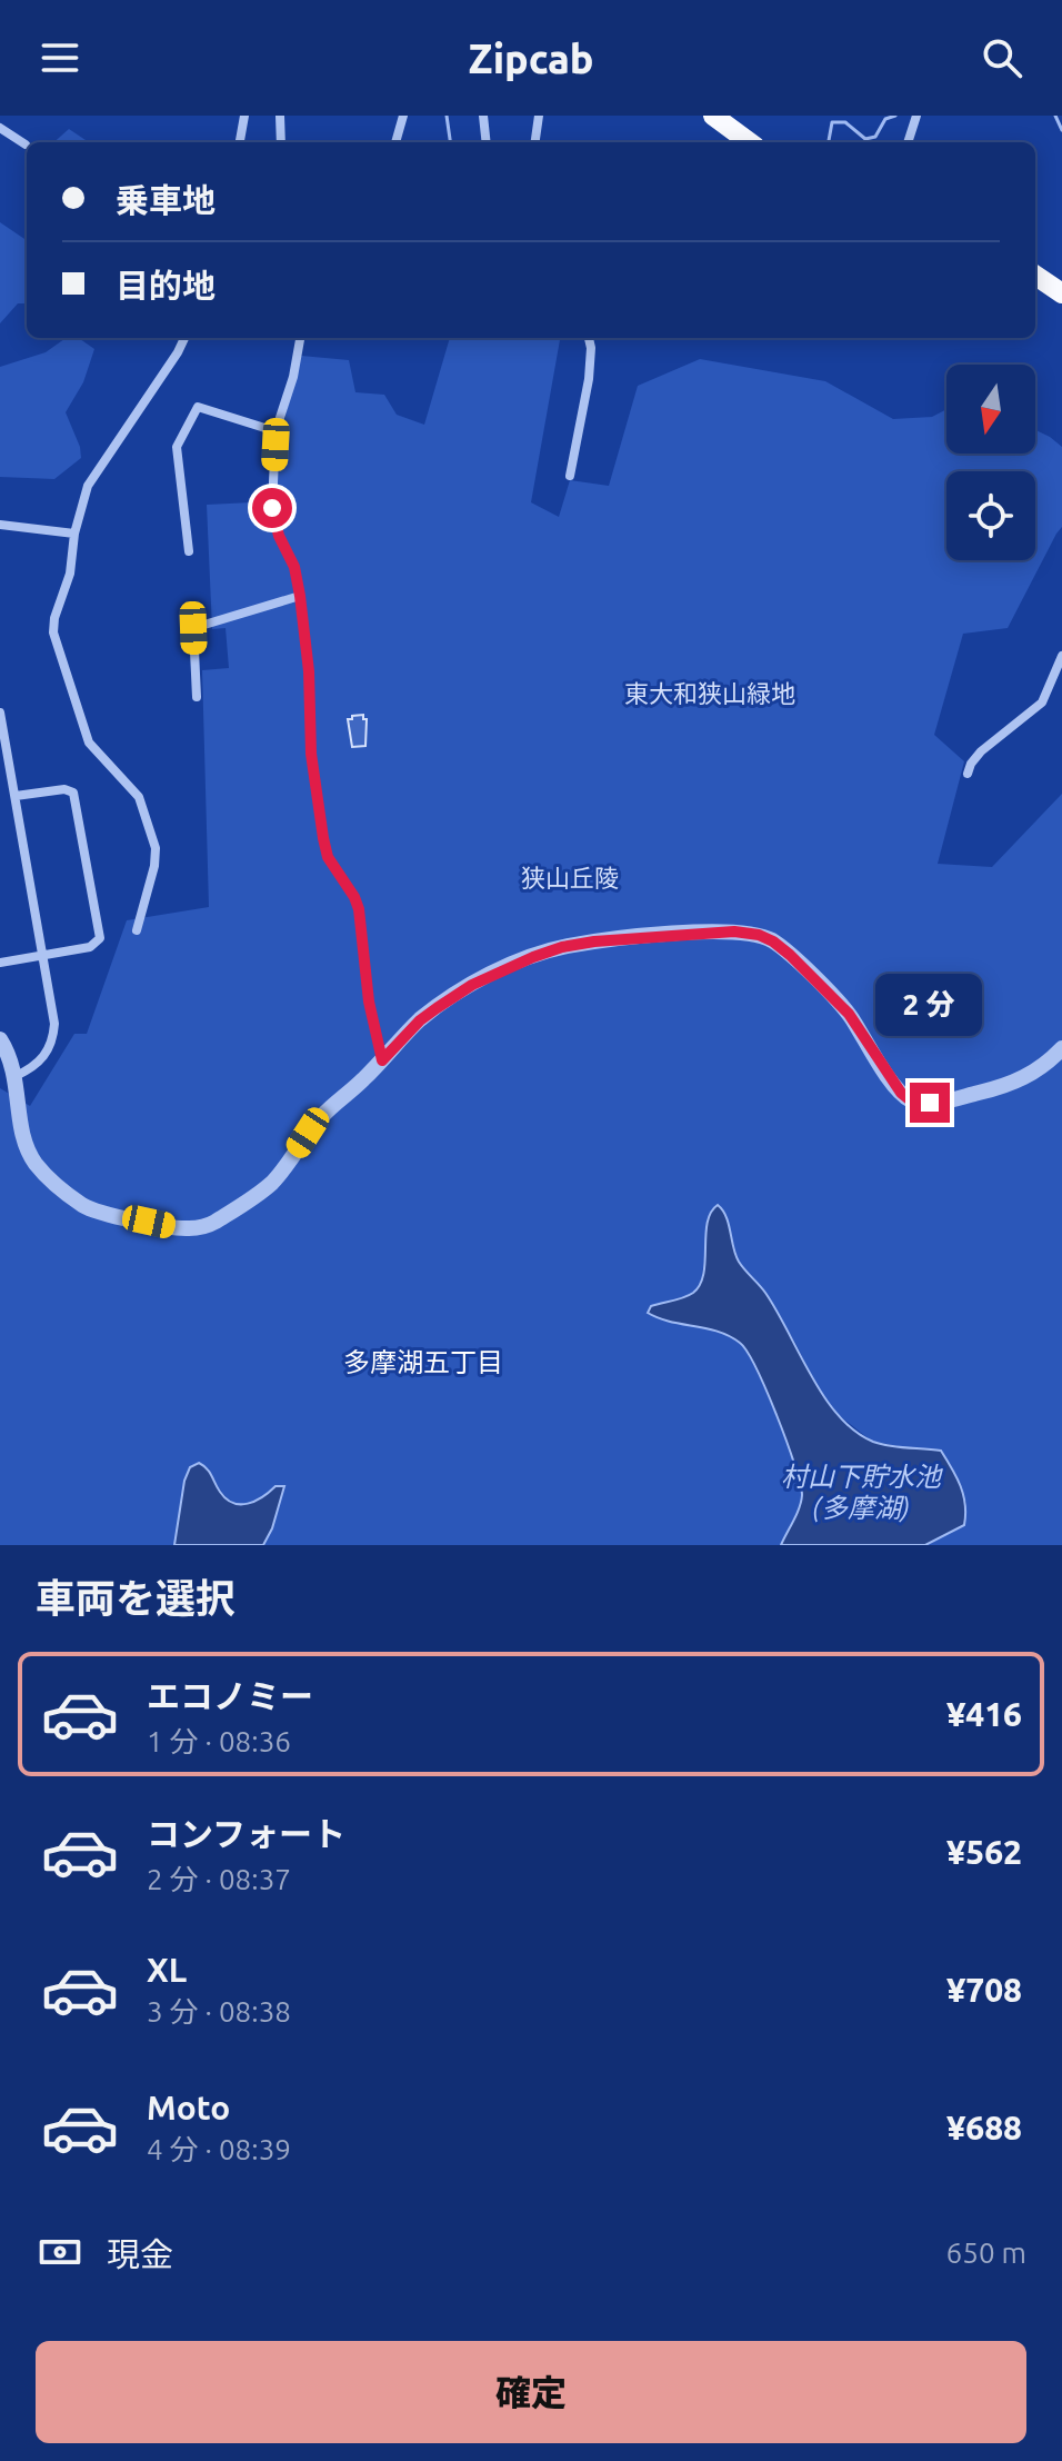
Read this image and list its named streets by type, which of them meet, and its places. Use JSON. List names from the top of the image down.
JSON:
{
  "districts": ["多摩湖五丁目"],
  "water": ["村山下貯水池 (多摩湖)"],
  "parks": ["東大和狭山緑地", "狭山丘陵"],
  "north": "bottom",
  "page": {
    "header": "Zipcab",
    "banner": ["乗車地", "目的地"],
    "bubble": "2 分",
    "heading": "車両を選択",
    "list": [
      {
        "name": "エコノミー",
        "note": "1 分 · 08:36",
        "value": "¥416"
      },
      {
        "name": "コンフォート",
        "note": "2 分 · 08:37",
        "value": "¥562"
      },
      {
        "name": "XL",
        "note": "3 分 · 08:38",
        "value": "¥708"
      },
      {
        "name": "Moto",
        "note": "4 分 · 08:39",
        "value": "¥688"
      }
    ],
    "pay": ["現金", "650 m"],
    "buttons": "確定"
  }
}
